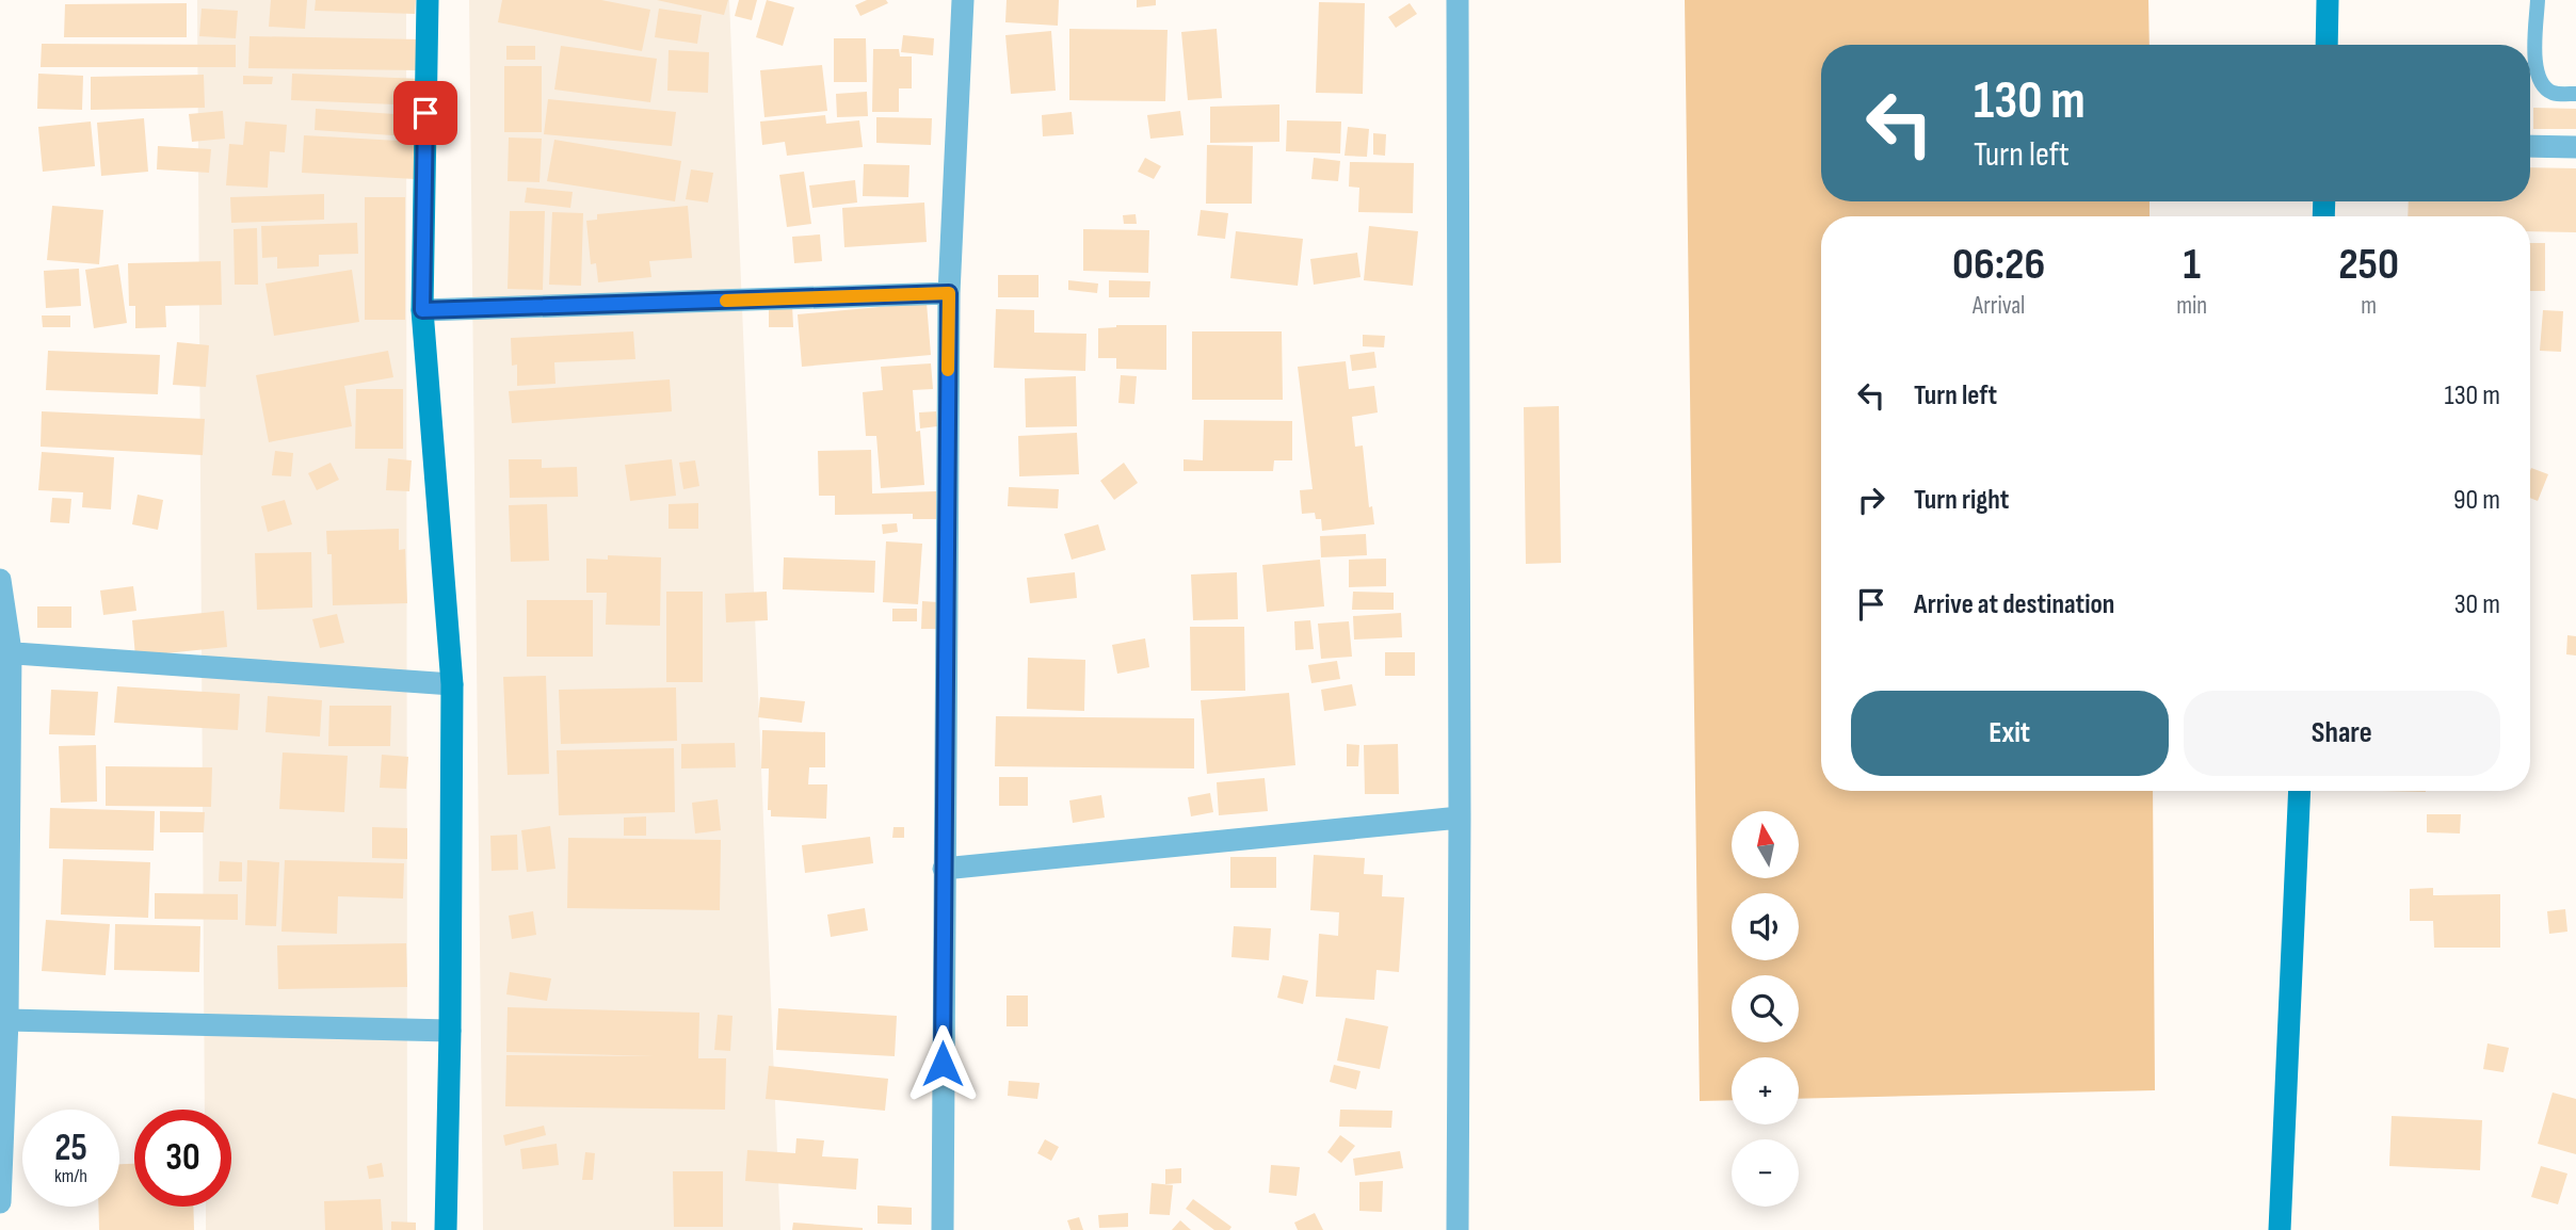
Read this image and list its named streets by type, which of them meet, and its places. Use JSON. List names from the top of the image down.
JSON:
{
  "north": "top",
  "page": {
    "turn": ["130 m", "Turn left"],
    "eta": [
      "06:26",
      "Arrival",
      "1",
      "min",
      "250",
      "m"
    ],
    "list": [
      {
        "name": "Turn left",
        "value": "130 m"
      },
      {
        "name": "Turn right",
        "value": "90 m"
      },
      {
        "name": "Arrive at destination",
        "value": "30 m"
      }
    ],
    "buttons": ["Exit", "Share"],
    "map_buttons": ["+", "−"],
    "speed": "25 km/h",
    "limit": "30"
  }
}
